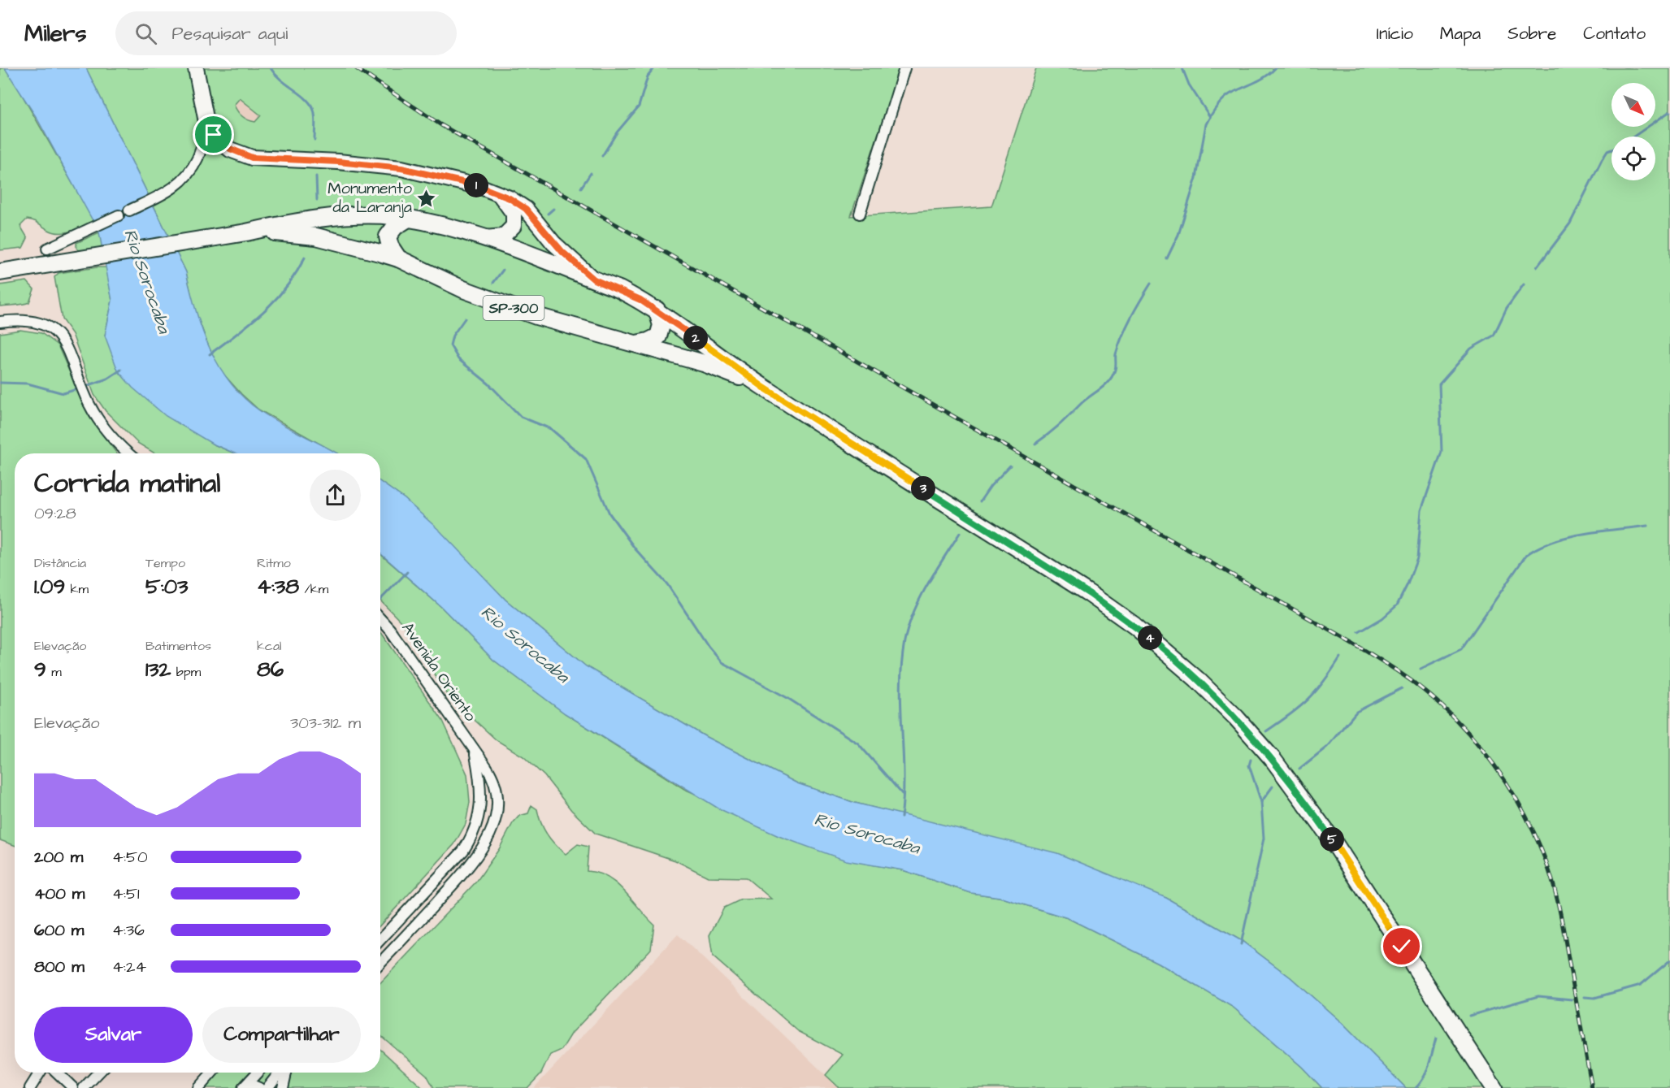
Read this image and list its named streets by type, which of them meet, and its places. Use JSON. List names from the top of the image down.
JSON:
{
  "streets": {
    "main road": ["SP-300"],
    "street": ["Avenida Oriento"]
  },
  "water": ["Rio Sorocaba"],
  "places": {
    "place": ["Monumento da Laranja"]
  },
  "north": "bottom right",
  "page": {
    "header": "Milers",
    "search": "Pesquisar aqui",
    "nav": [
      "Início",
      "Mapa",
      "Sobre",
      "Contato"
    ],
    "pins": [
      "1",
      "2",
      "3",
      "4",
      "5"
    ],
    "heading": ["Corrida matinal", "09:28"],
    "stats": [
      ["Distância", "1.09 km"],
      ["Tempo", "5:03"],
      ["Ritmo", "4:38 /km"],
      ["Elevação", "9 m"],
      ["Batimentos", "132 bpm"],
      ["kcal", "86"]
    ],
    "chart": ["Elevação", "303–312 m"],
    "list": [
      {
        "name": "200 m",
        "note": "4:50"
      },
      {
        "name": "400 m",
        "note": "4:51"
      },
      {
        "name": "600 m",
        "note": "4:36"
      },
      {
        "name": "800 m",
        "note": "4:24"
      }
    ],
    "buttons": ["Salvar", "Compartilhar"]
  }
}
